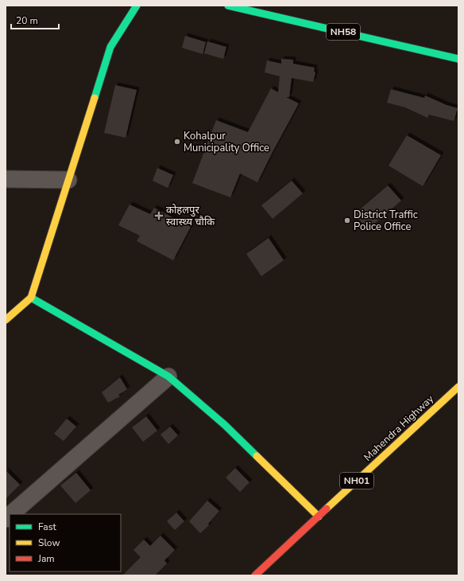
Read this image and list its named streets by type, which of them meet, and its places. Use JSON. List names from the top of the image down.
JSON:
{
  "streets": {
    "main road": ["NH58", "Mahendra Highway", "NH01"]
  },
  "places": {
    "other": ["Kohalpur Municipality Office", "District Traffic Police Office"],
    "health": ["कोहलपुर स्वास्थ्य चौकि"]
  },
  "legend": ["Fast", "Slow", "Jam"],
  "scale_bar": "20 m"
}
